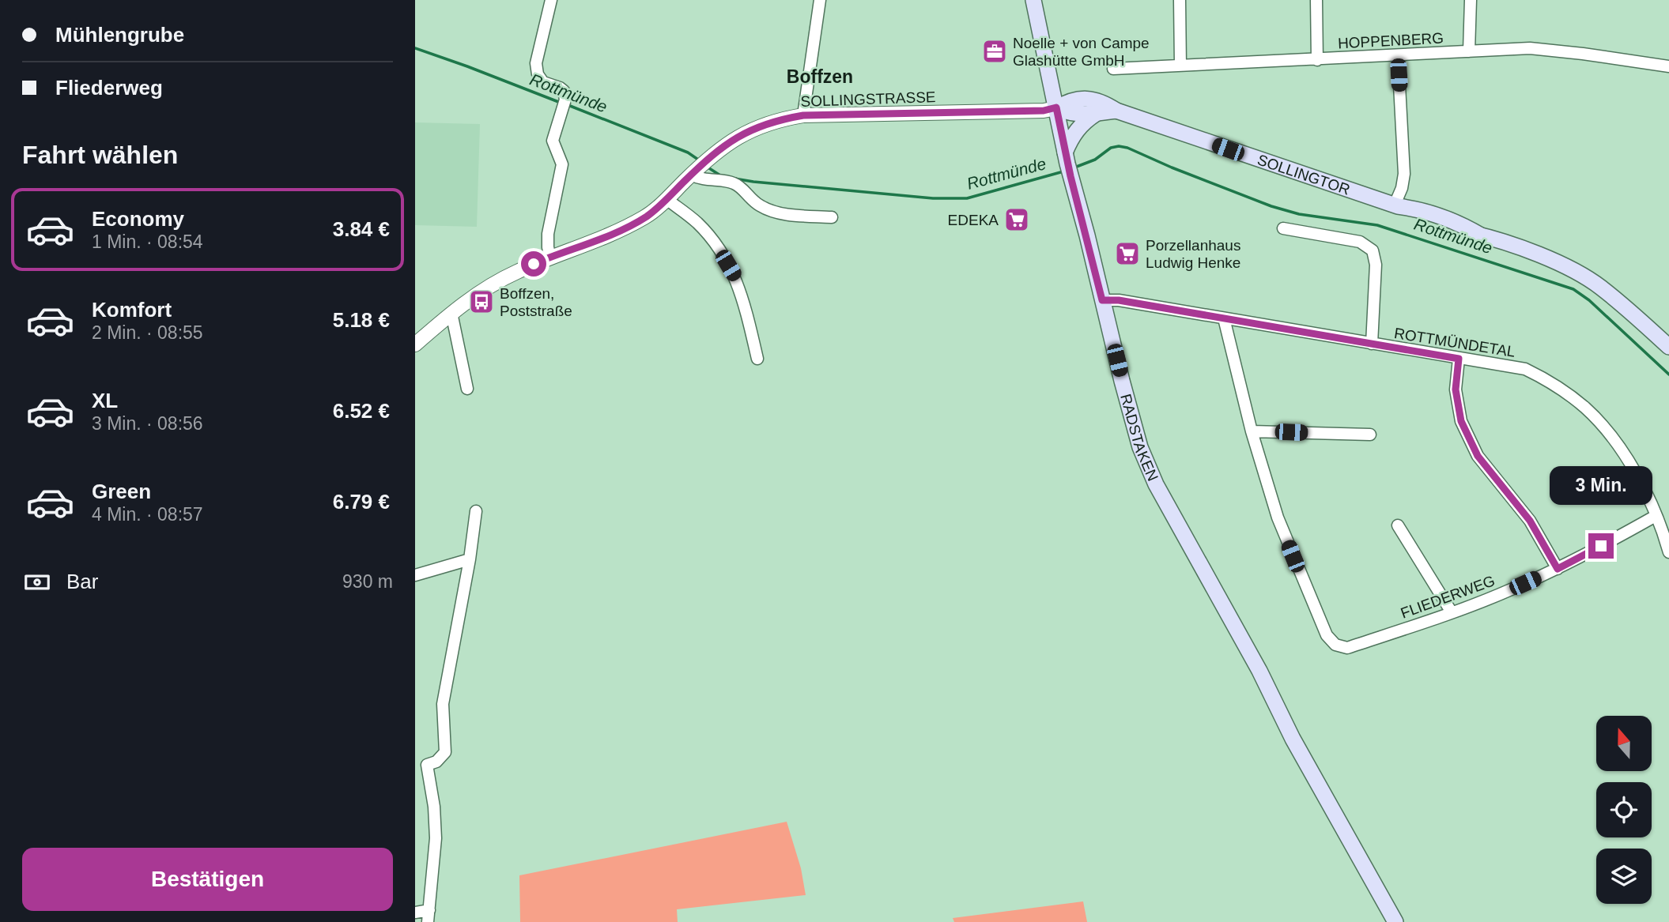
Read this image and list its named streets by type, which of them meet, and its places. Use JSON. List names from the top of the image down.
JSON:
{
  "streets": {
    "main road": ["SOLLINGTOR", "RADSTAKEN"],
    "street": [
      "HOPPENBERG",
      "SOLLINGSTRASSE",
      "ROTTMÜNDETAL",
      "FLIEDERWEG"
    ]
  },
  "crossings": [
    ["SOLLINGSTRASSE", "SOLLINGTOR"],
    ["SOLLINGSTRASSE", "RADSTAKEN"],
    ["SOLLINGTOR", "RADSTAKEN"],
    ["ROTTMÜNDETAL", "RADSTAKEN"],
    ["ROTTMÜNDETAL", "FLIEDERWEG"]
  ],
  "districts": ["Boffzen"],
  "water": ["Rottmünde"],
  "places": {
    "office": ["Noelle + von Campe Glashütte GmbH"],
    "supermarket": ["EDEKA", "Porzellanhaus Ludwig Henke"],
    "bus stop": ["Boffzen, Poststraße"]
  },
  "north": "top",
  "page": {
    "banner": ["Mühlengrube", "Fliederweg"],
    "heading": "Fahrt wählen",
    "list": [
      {
        "name": "Economy",
        "note": "1 Min. · 08:54",
        "value": "3.84 €"
      },
      {
        "name": "Komfort",
        "note": "2 Min. · 08:55",
        "value": "5.18 €"
      },
      {
        "name": "XL",
        "note": "3 Min. · 08:56",
        "value": "6.52 €"
      },
      {
        "name": "Green",
        "note": "4 Min. · 08:57",
        "value": "6.79 €"
      }
    ],
    "bubble": "3 Min.",
    "pay": ["Bar", "930 m"],
    "buttons": "Bestätigen"
  }
}
